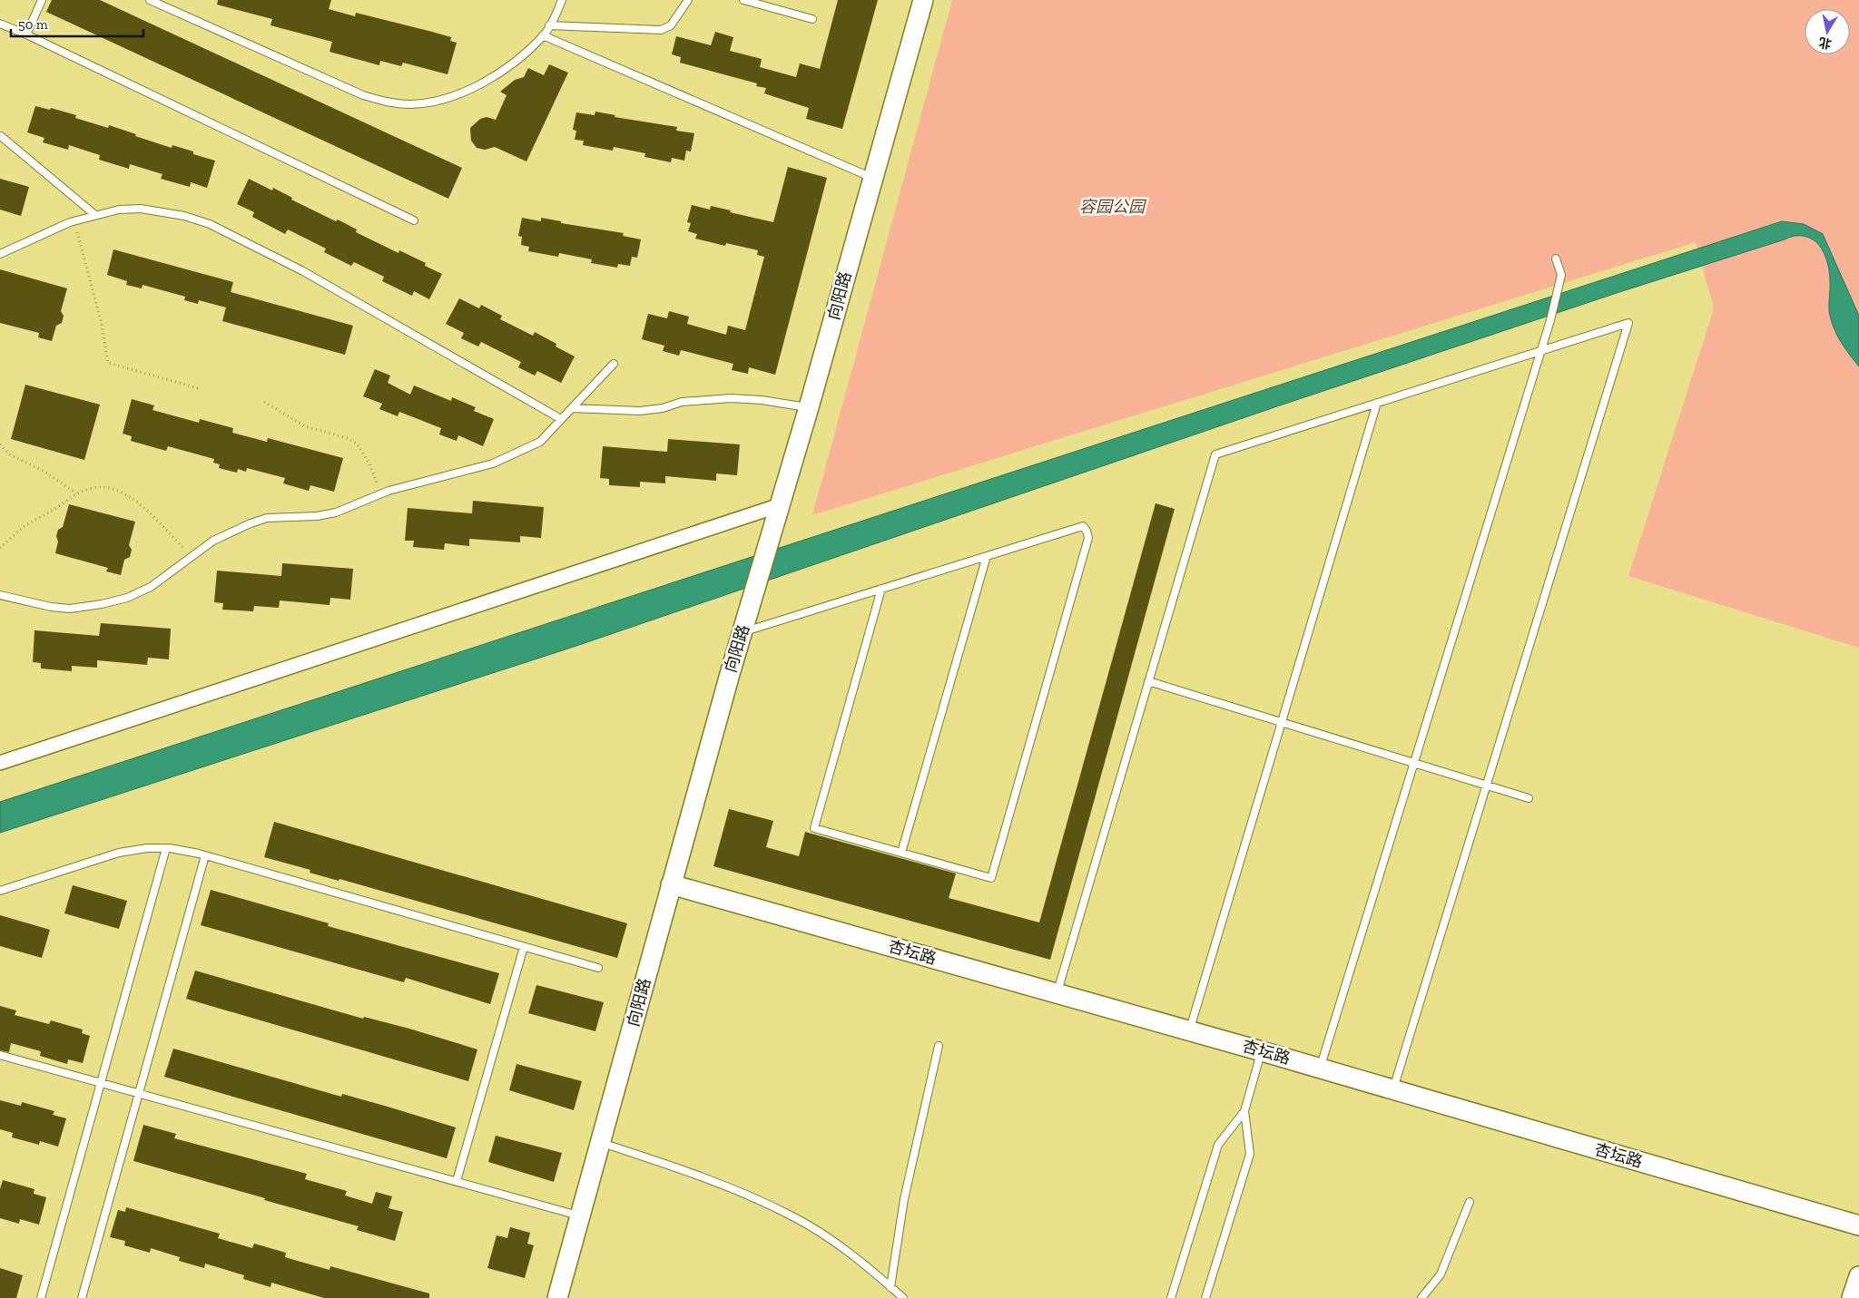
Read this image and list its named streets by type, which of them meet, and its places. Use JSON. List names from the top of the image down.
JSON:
{
  "streets": {
    "street": ["向阳路", "杏坛路"]
  },
  "crossings": [
    ["向阳路", "杏坛路"]
  ],
  "parks": ["容园公园"],
  "scale_bar": "50 m",
  "north": "bottom"
}
